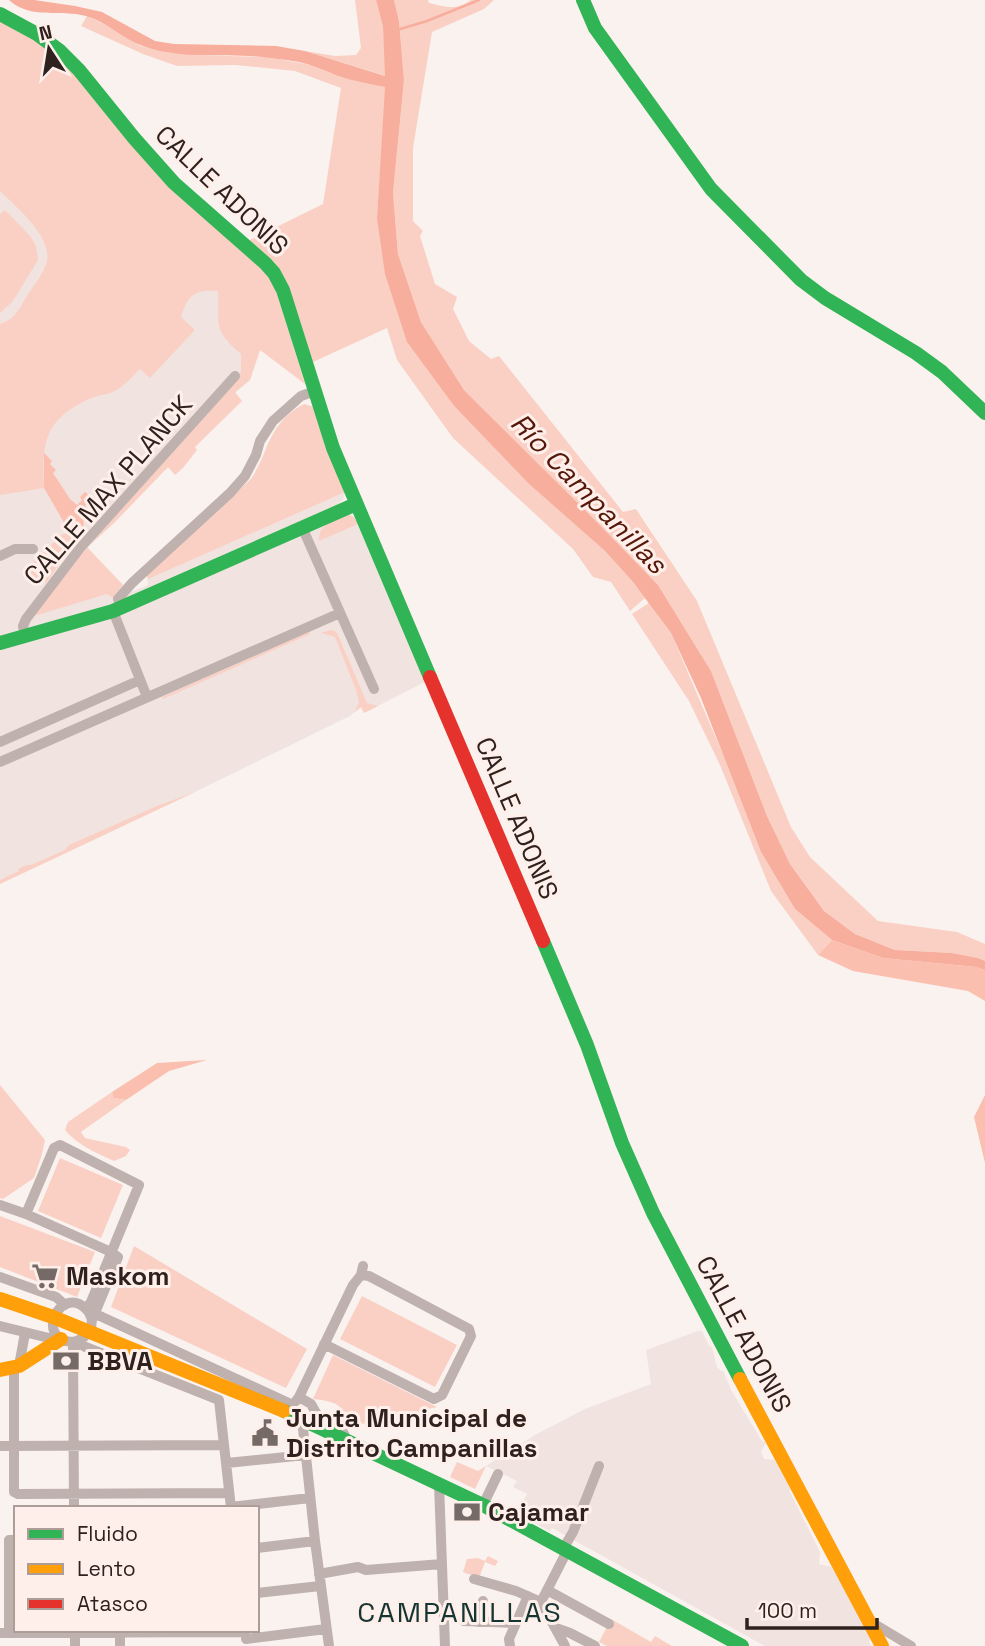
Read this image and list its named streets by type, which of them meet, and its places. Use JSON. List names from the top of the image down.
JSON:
{
  "streets": {
    "main road": ["CALLE ADONIS"],
    "street": ["CALLE MAX PLANCK"]
  },
  "districts": ["CAMPANILLAS"],
  "water": ["Río Campanillas"],
  "places": {
    "supermarket": ["Maskom"],
    "bank": ["BBVA", "Cajamar"],
    "public building": ["Junta Municipal de Distrito Campanillas"]
  },
  "legend": ["Fluido", "Lento", "Atasco"],
  "scale_bar": "100 m",
  "north": "top"
}
